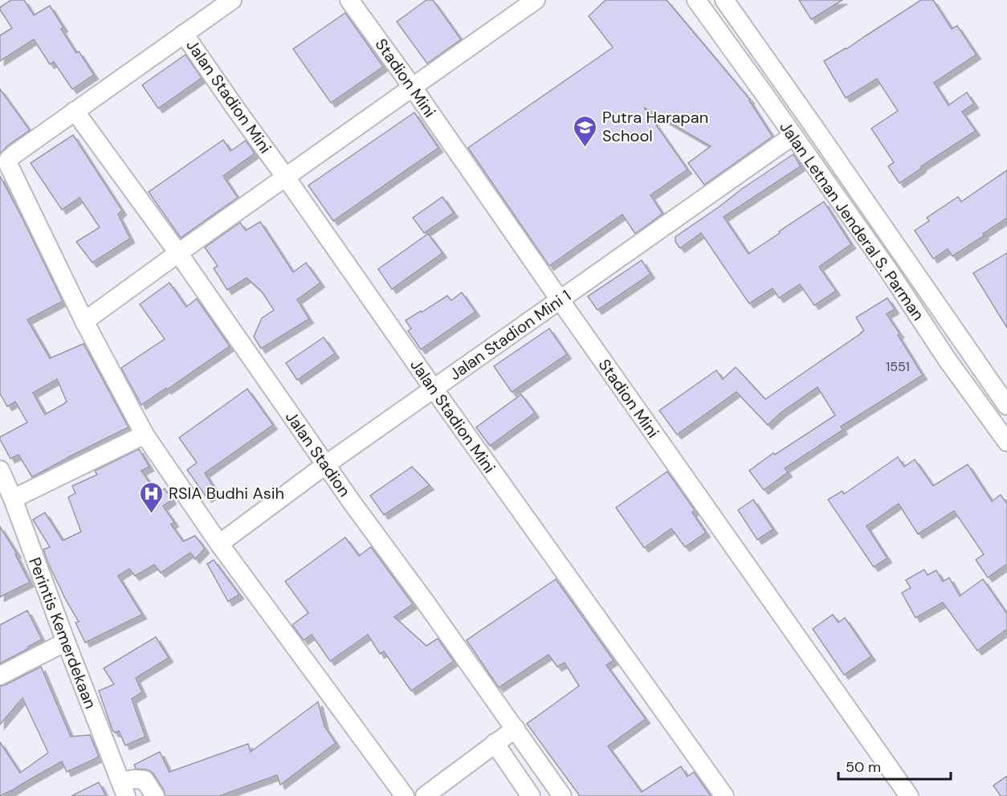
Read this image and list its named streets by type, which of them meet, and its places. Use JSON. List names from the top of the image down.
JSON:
{
  "streets": {
    "street": [
      "Stadion Mini",
      "Jalan Stadion Mini",
      "Jalan Letnan Jenderal S. Parman",
      "Jalan Stadion Mini 1",
      "Jalan Stadion",
      "Perintis Kemerdekaan"
    ]
  },
  "crossings": [
    ["Stadion Mini", "Jalan Stadion Mini 1"],
    ["Jalan Stadion Mini", "Jalan Stadion Mini 1"],
    ["Jalan Letnan Jenderal S. Parman", "Jalan Stadion Mini 1"],
    ["Jalan Stadion Mini 1", "Jalan Stadion"]
  ],
  "places": {
    "school or university": ["Putra Harapan School"],
    "hospital": ["RSIA Budhi Asih"]
  },
  "house_numbers": ["1551"],
  "scale_bar": "50 m"
}
